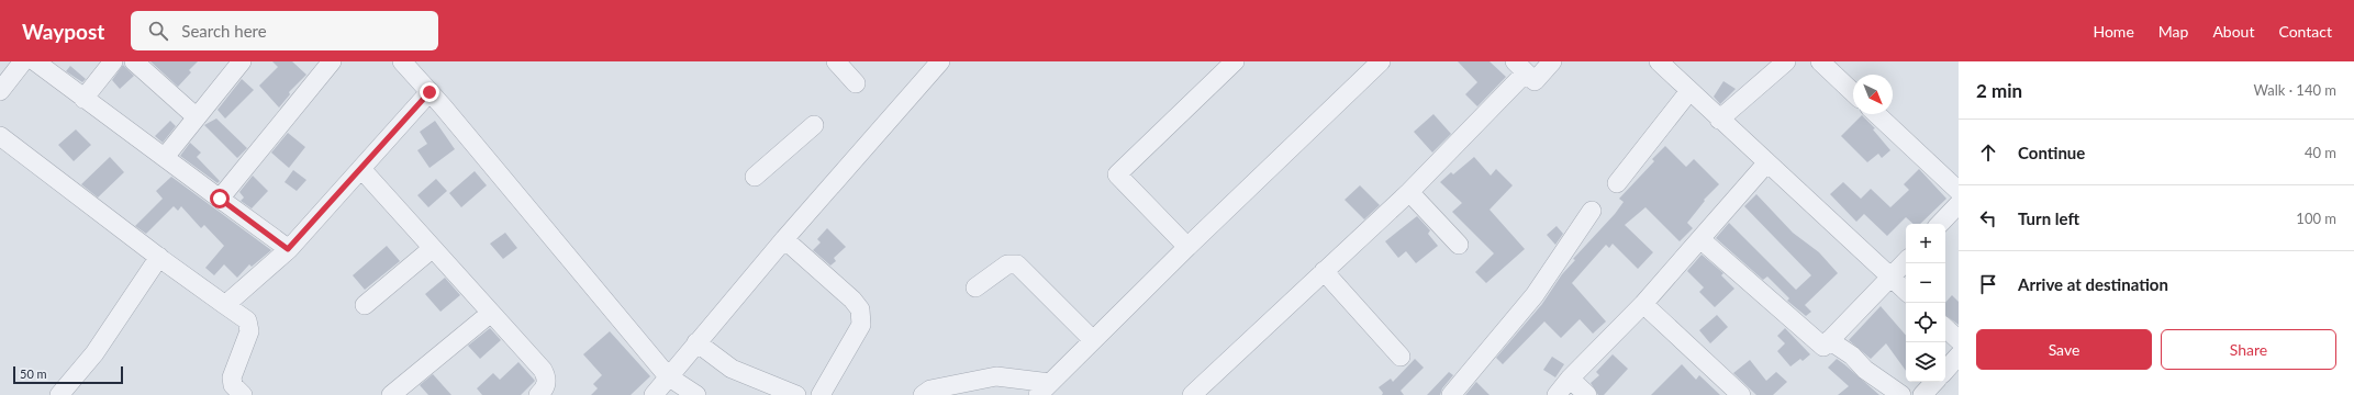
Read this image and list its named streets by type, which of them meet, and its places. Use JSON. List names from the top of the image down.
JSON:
{
  "scale_bar": "50 m",
  "north": "bottom right",
  "page": {
    "header": "Waypost",
    "search": "Search here",
    "nav": [
      "Home",
      "Map",
      "About",
      "Contact"
    ],
    "heading": ["2 min", "Walk · 140 m"],
    "list": [
      ["Continue", "40 m"],
      ["Turn left", "100 m"],
      "Arrive at destination"
    ],
    "map_buttons": ["+", "−"],
    "buttons": ["Save", "Share"],
    "scale": "50 m"
  }
}
